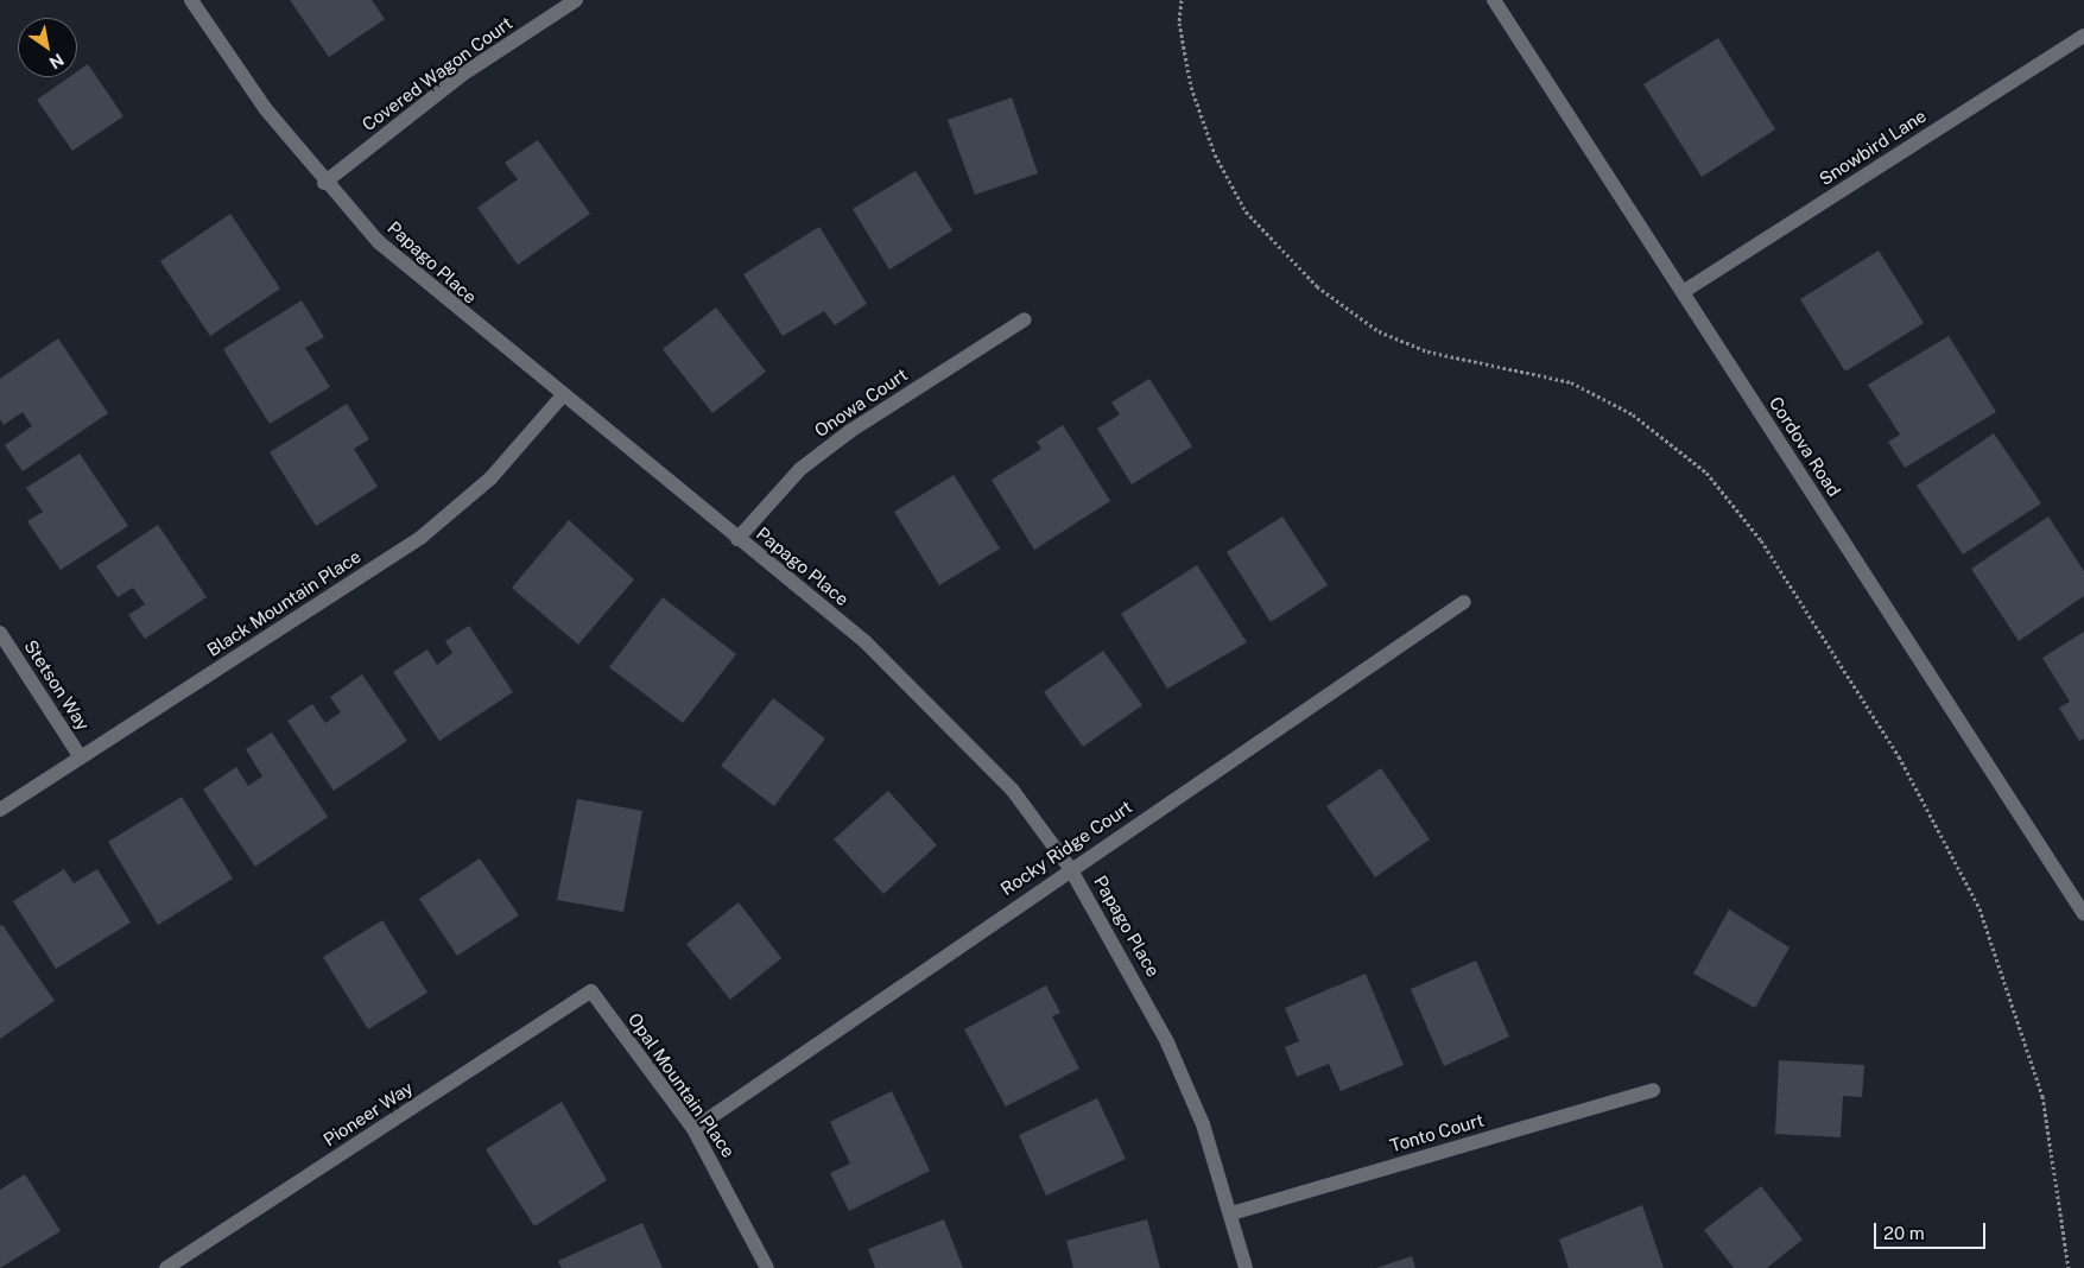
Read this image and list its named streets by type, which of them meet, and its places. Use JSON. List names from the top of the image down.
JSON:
{
  "streets": {
    "street": [
      "Covered Wagon Court",
      "Snowbird Lane",
      "Papago Place",
      "Onowa Court",
      "Cordova Road",
      "Black Mountain Place",
      "Stetson Way",
      "Rocky Ridge Court",
      "Opal Mountain Place",
      "Pioneer Way",
      "Tonto Court"
    ]
  },
  "crossings": [
    ["Covered Wagon Court", "Papago Place"],
    ["Snowbird Lane", "Cordova Road"],
    ["Papago Place", "Onowa Court"],
    ["Papago Place", "Black Mountain Place"],
    ["Papago Place", "Rocky Ridge Court"],
    ["Papago Place", "Tonto Court"],
    ["Black Mountain Place", "Stetson Way"],
    ["Rocky Ridge Court", "Opal Mountain Place"],
    ["Opal Mountain Place", "Pioneer Way"]
  ],
  "scale_bar": "20 m",
  "north": "bottom right"
}
